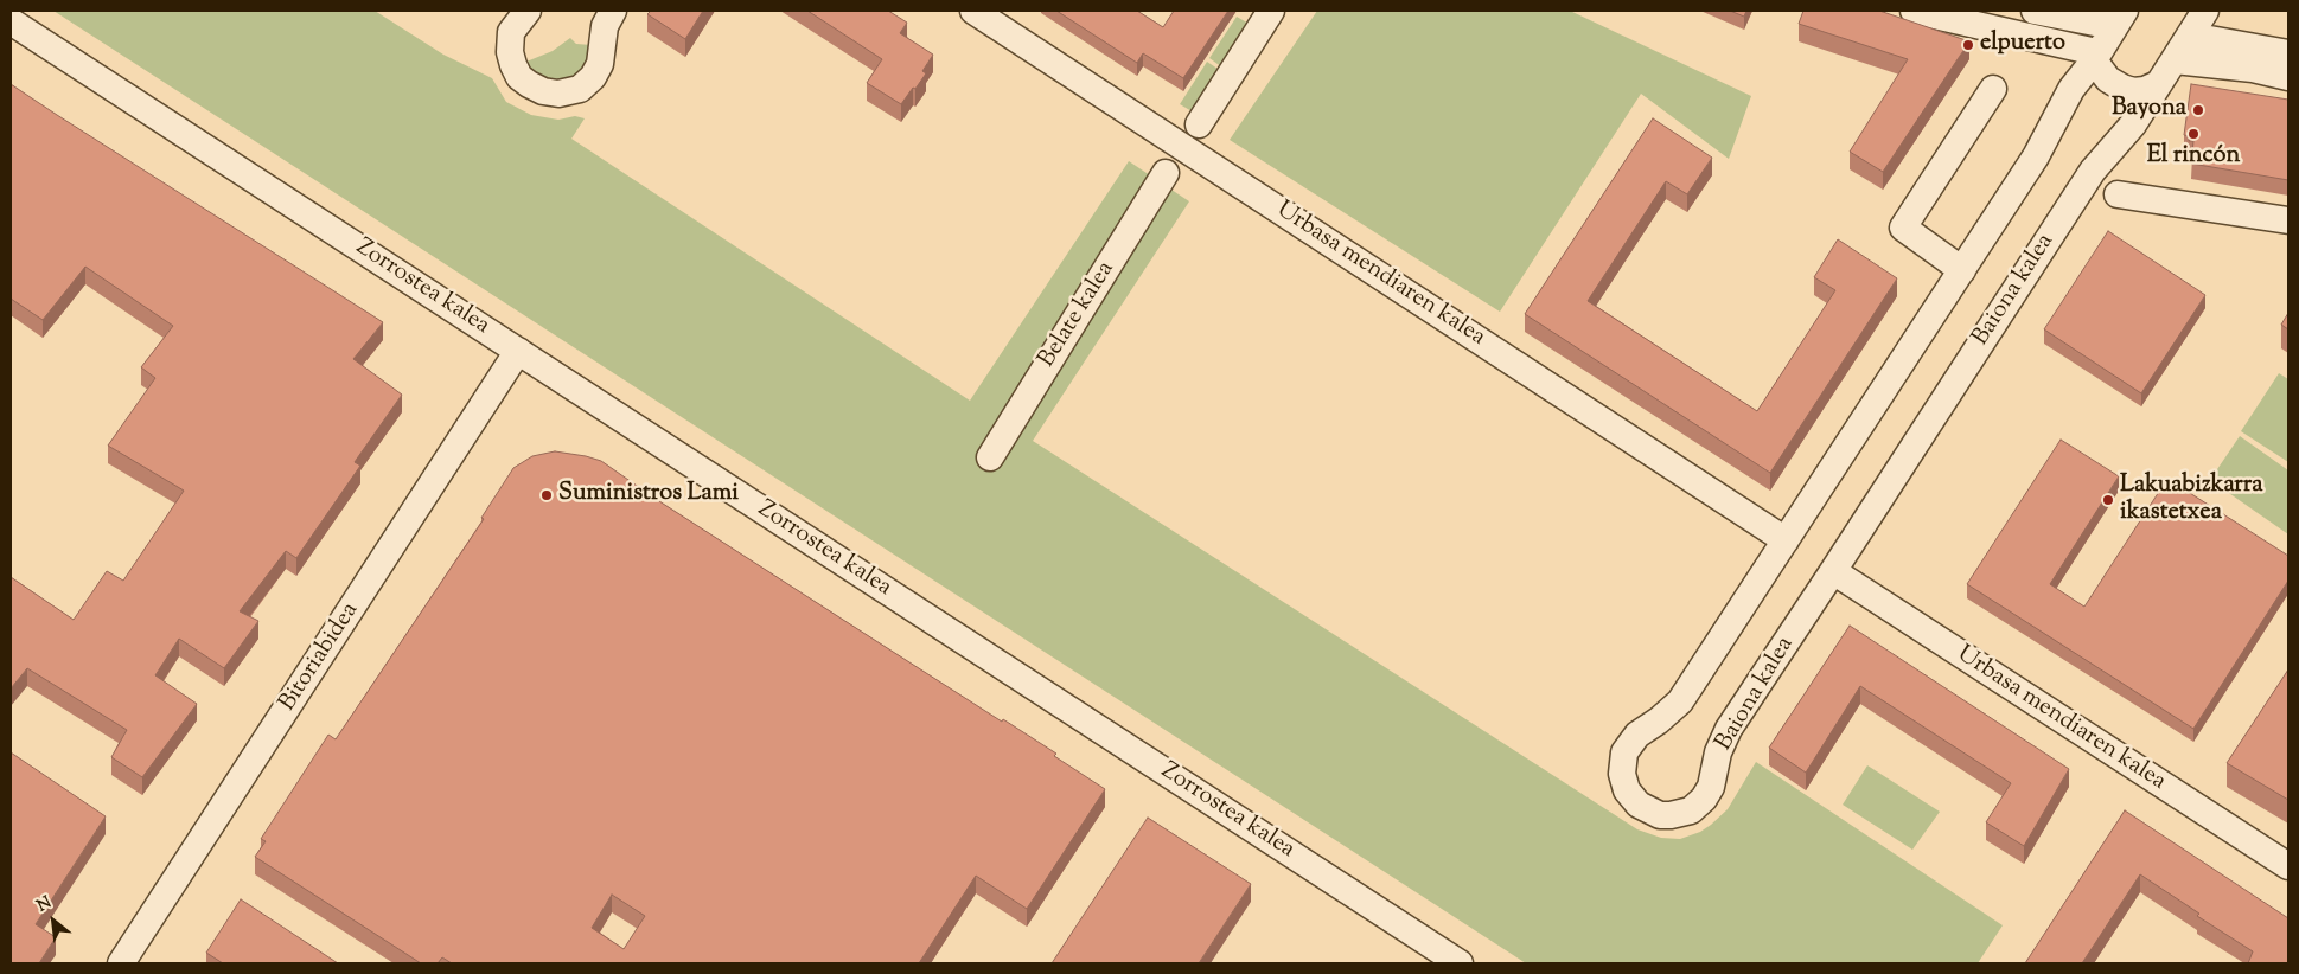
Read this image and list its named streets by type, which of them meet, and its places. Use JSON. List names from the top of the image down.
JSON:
{
  "streets": {
    "street": [
      "Urbasa mendiaren kalea",
      "Zorrostea kalea",
      "Baiona kalea",
      "Belate kalea",
      "Bitoriabidea"
    ]
  },
  "crossings": [
    ["Urbasa mendiaren kalea", "Baiona kalea"],
    ["Zorrostea kalea", "Bitoriabidea"]
  ],
  "places": [
    "elpuerto",
    "Bayona",
    "El rincón",
    "Suministros Lami",
    "Lakuabizkarra ikastetxea"
  ],
  "north": "top left"
}
